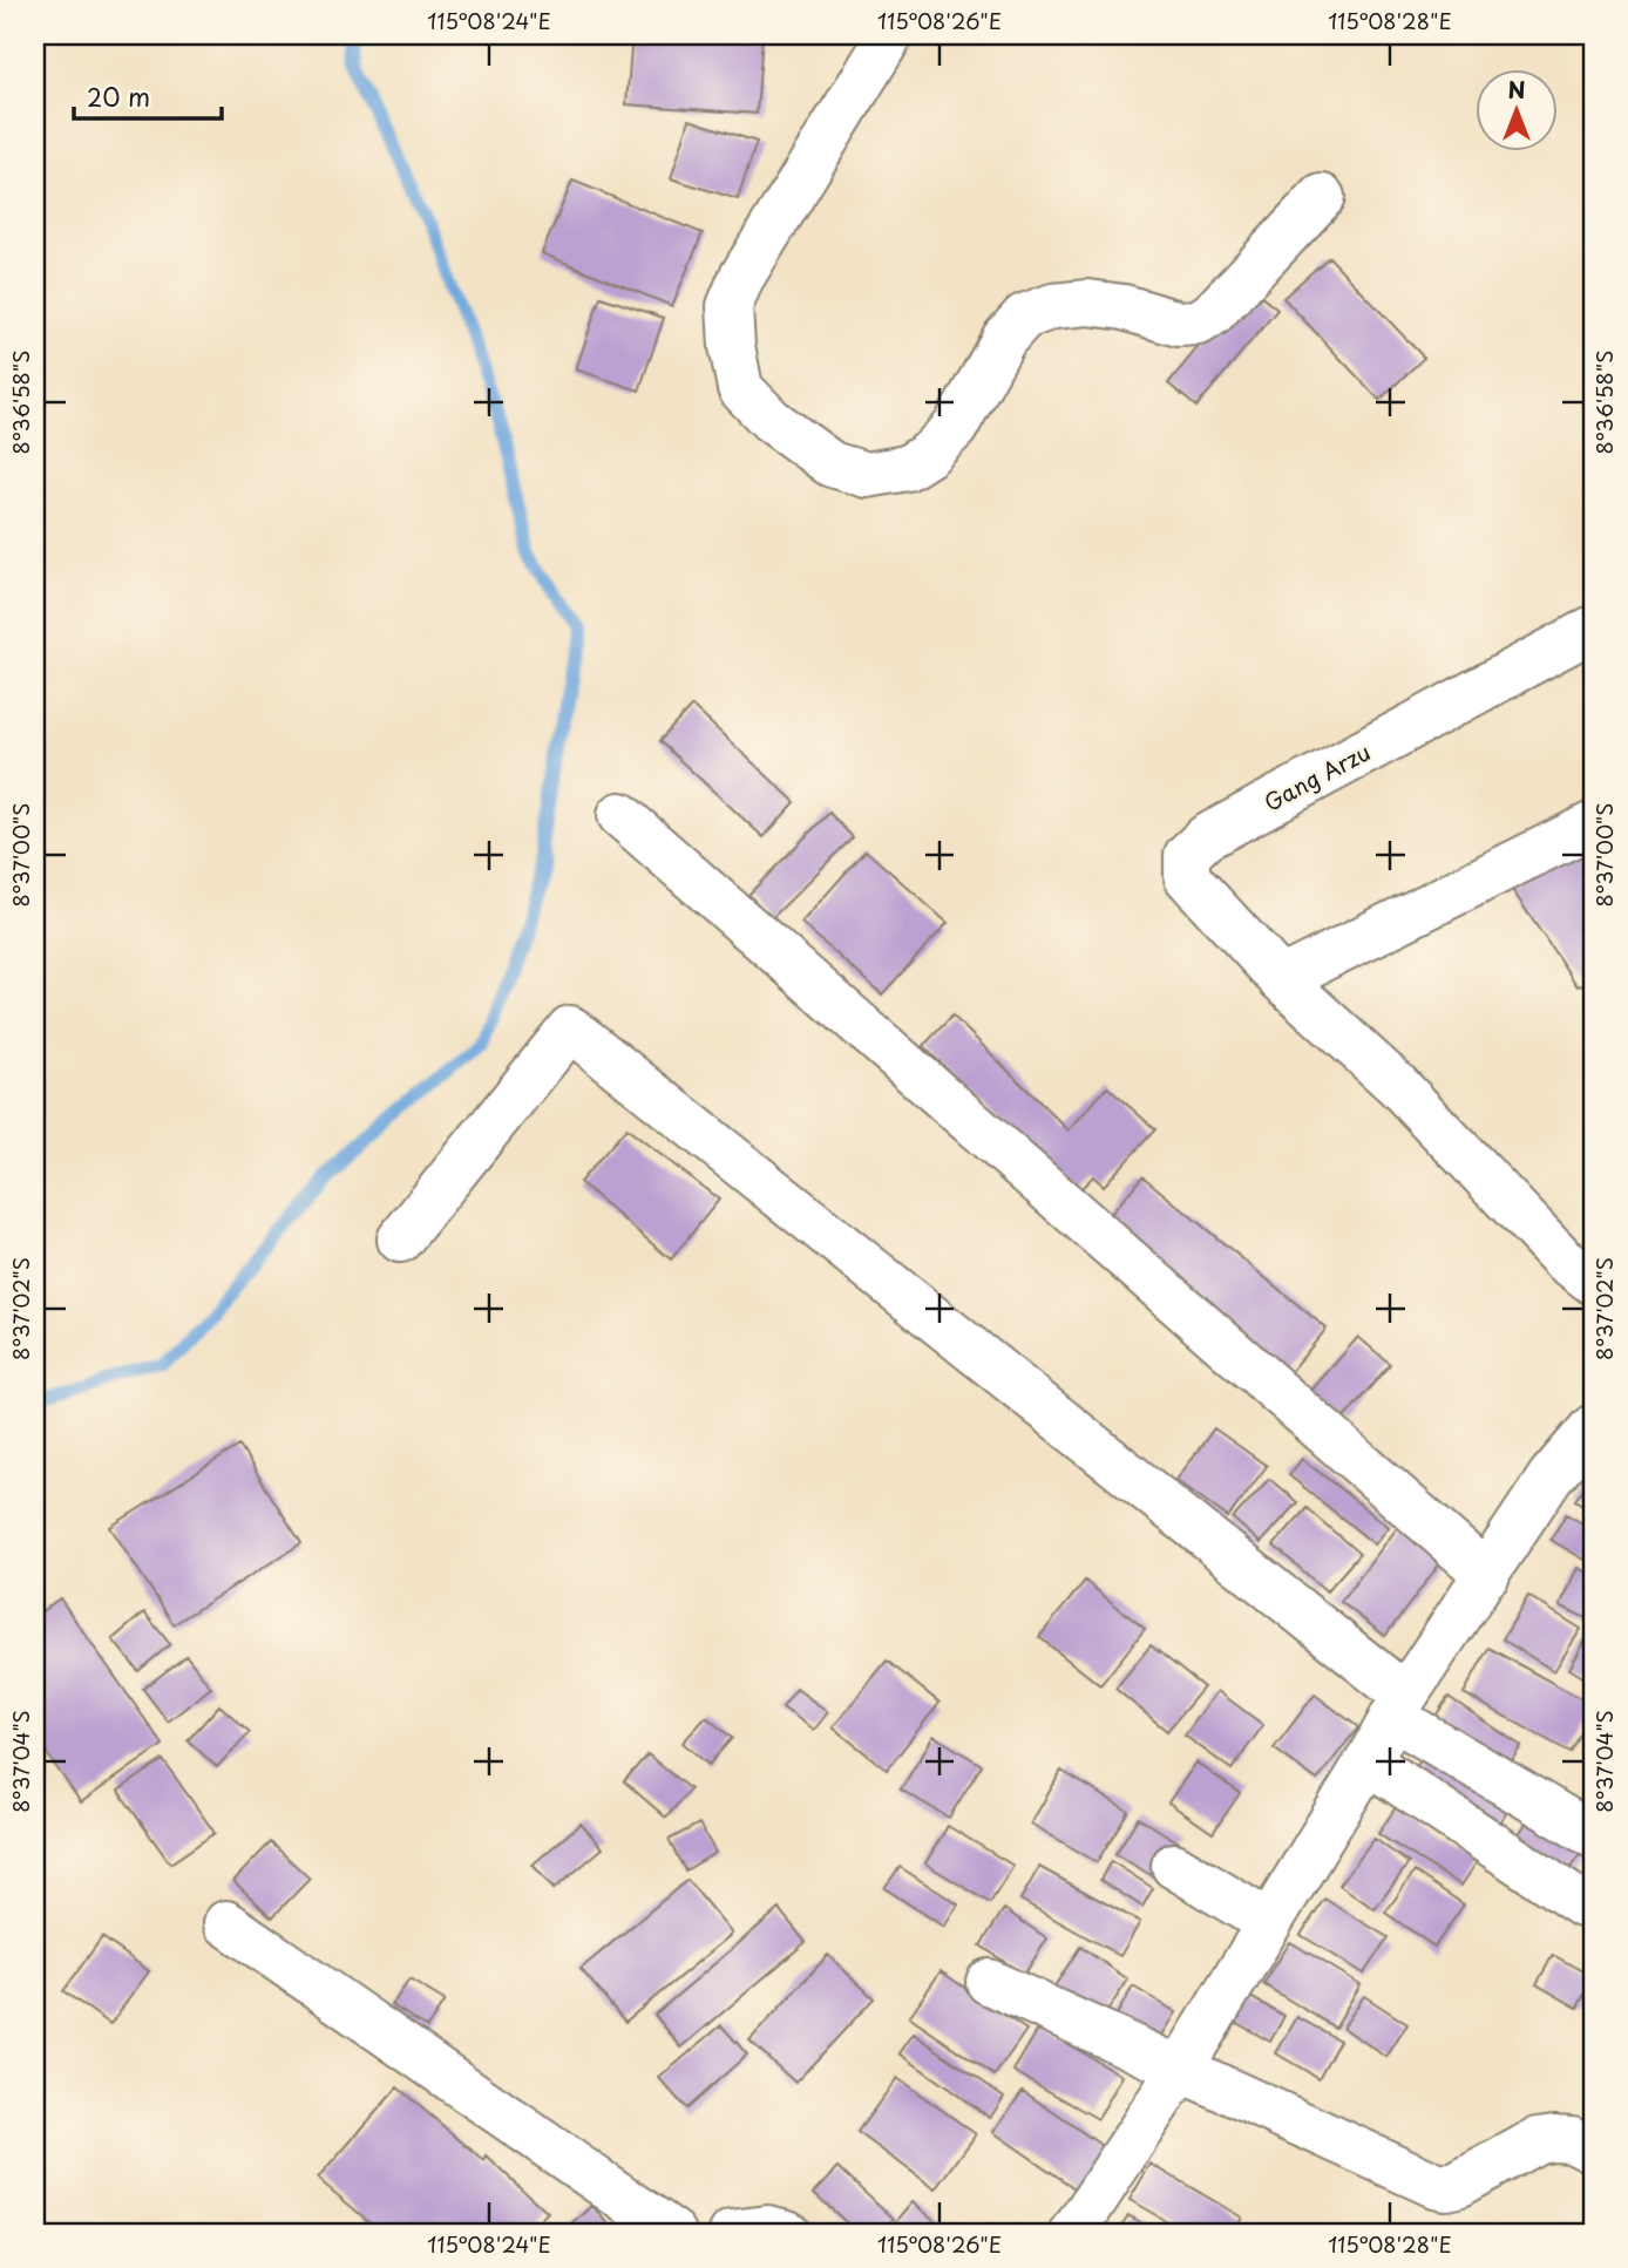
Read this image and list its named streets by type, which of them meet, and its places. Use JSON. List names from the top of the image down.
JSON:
{
  "streets": {
    "street": ["Gang Arzu"]
  },
  "scale_bar": "20 m",
  "north": "top",
  "coordinates": [
    "115°08'24\"E",
    "115°08'26\"E",
    "115°08'28\"E",
    "8°36'58\"S",
    "8°37'00\"S",
    "8°37'02\"S",
    "8°37'04\"S"
  ]
}
